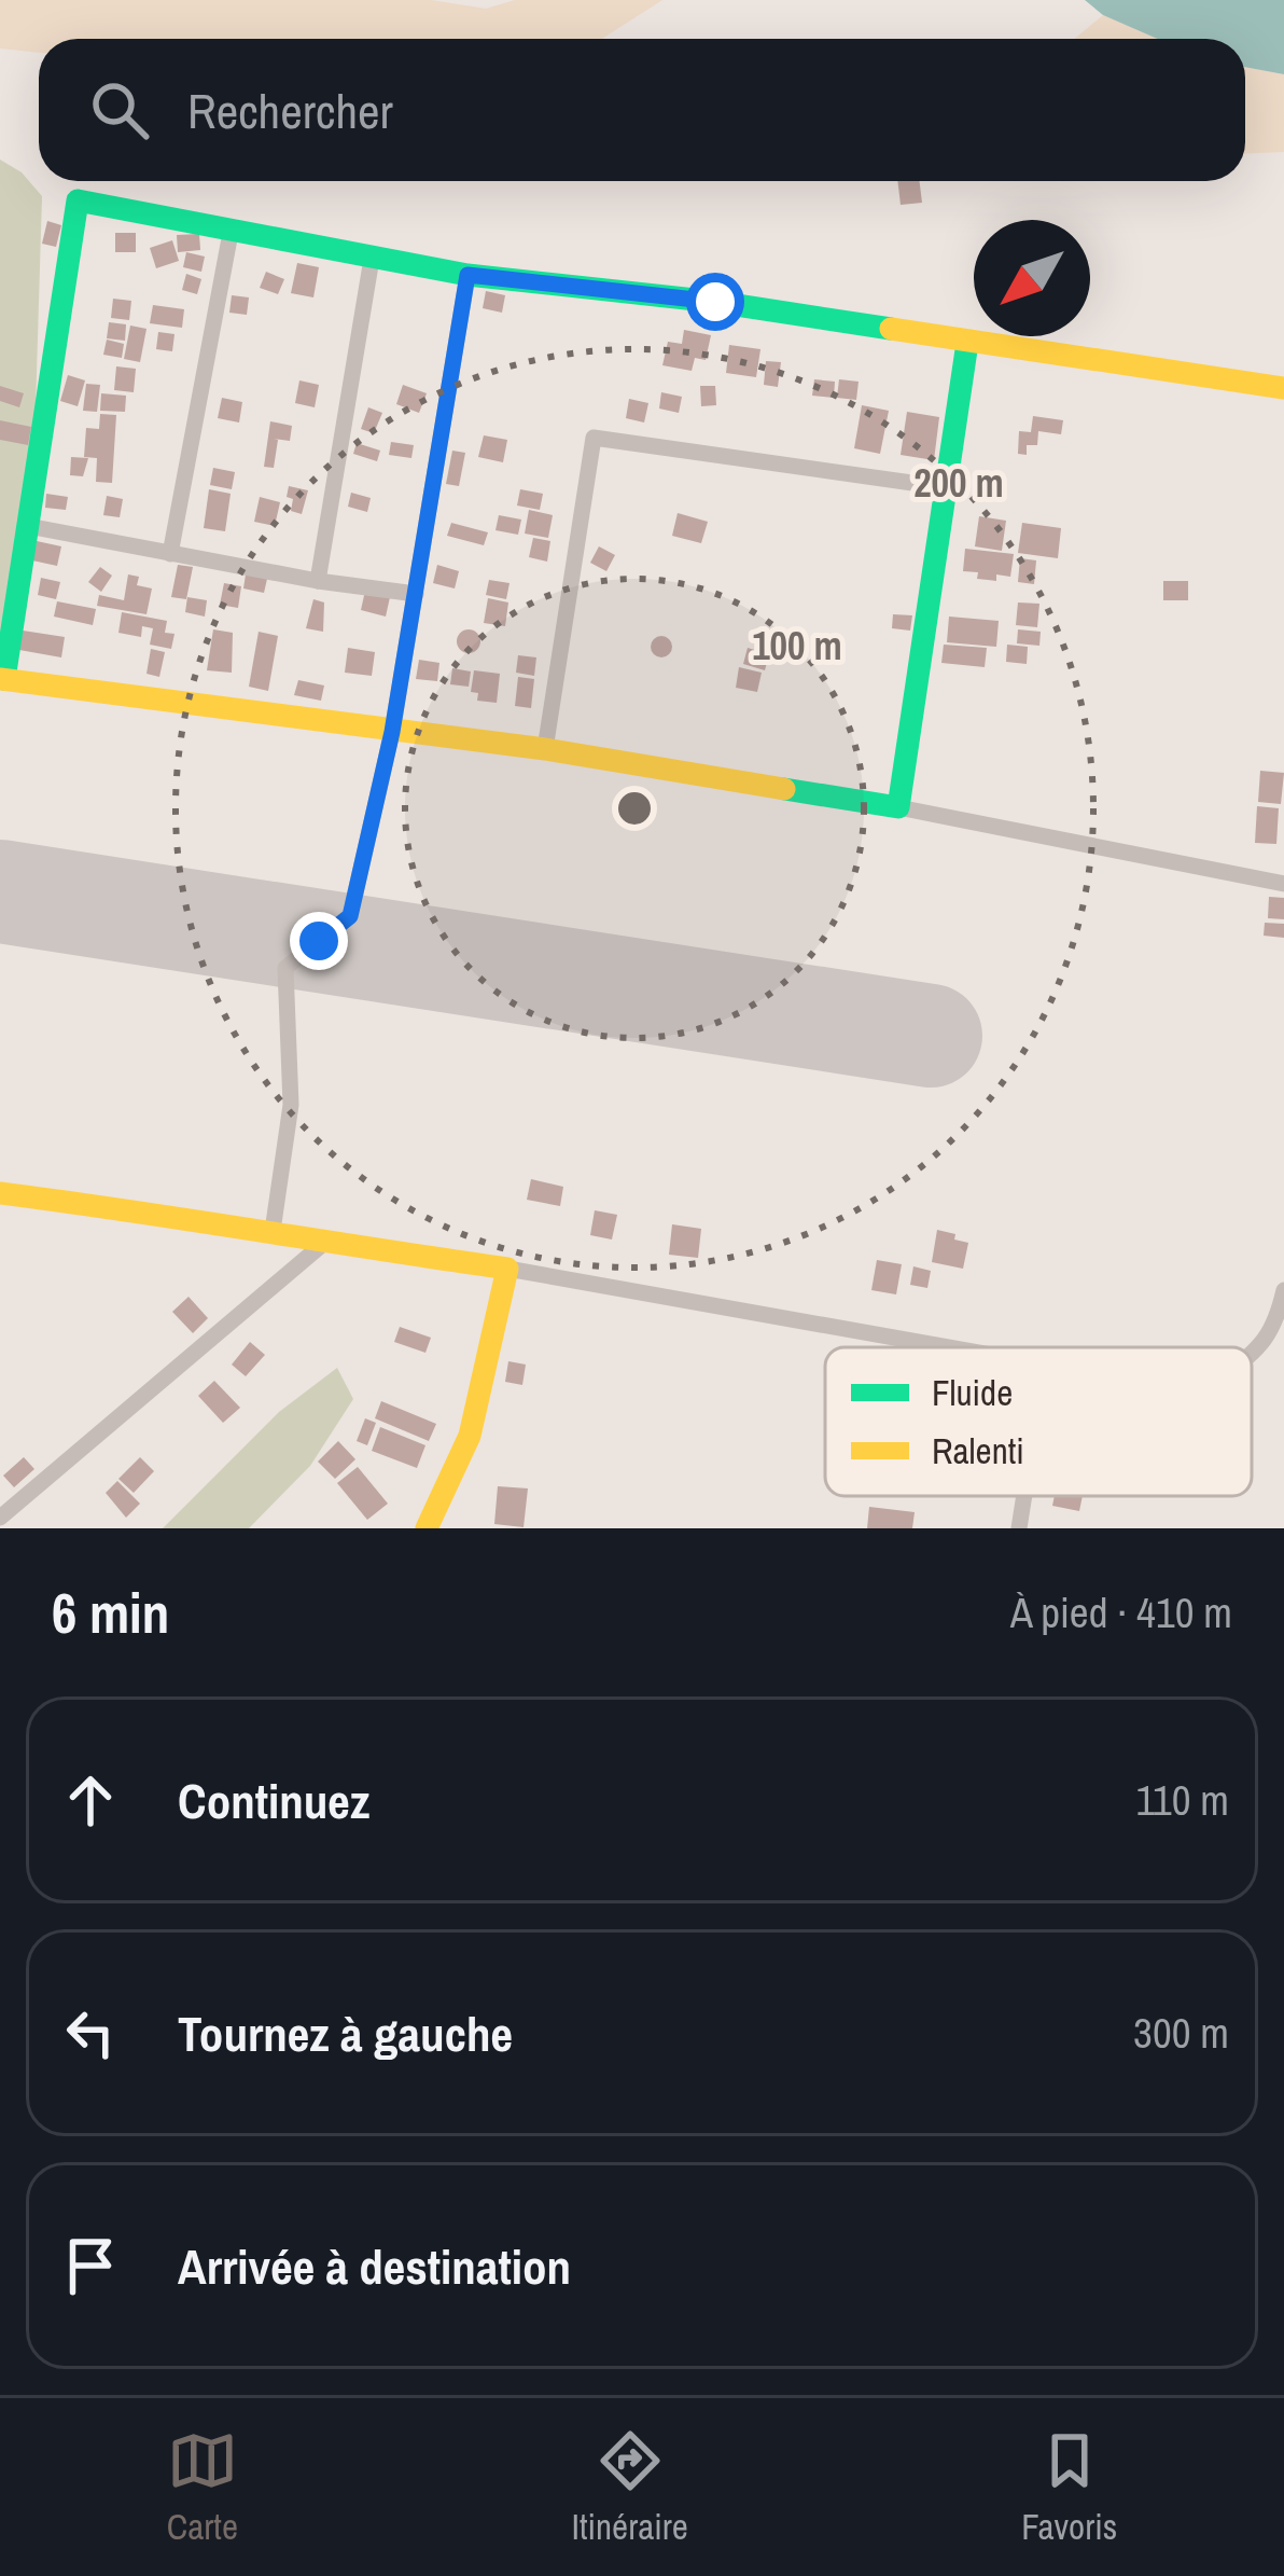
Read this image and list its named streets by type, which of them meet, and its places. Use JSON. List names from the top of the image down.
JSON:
{
  "legend": ["Fluide", "Ralenti"],
  "north": "bottom left",
  "page": {
    "search": "Rechercher",
    "heading": ["6 min", "À pied · 410 m"],
    "list": [
      ["Continuez", "110 m"],
      ["Tournez à gauche", "300 m"],
      "Arrivée à destination"
    ],
    "nav": ["Carte", "Itinéraire", "Favoris"]
  },
  "rings": ["200 m", "100 m"]
}
